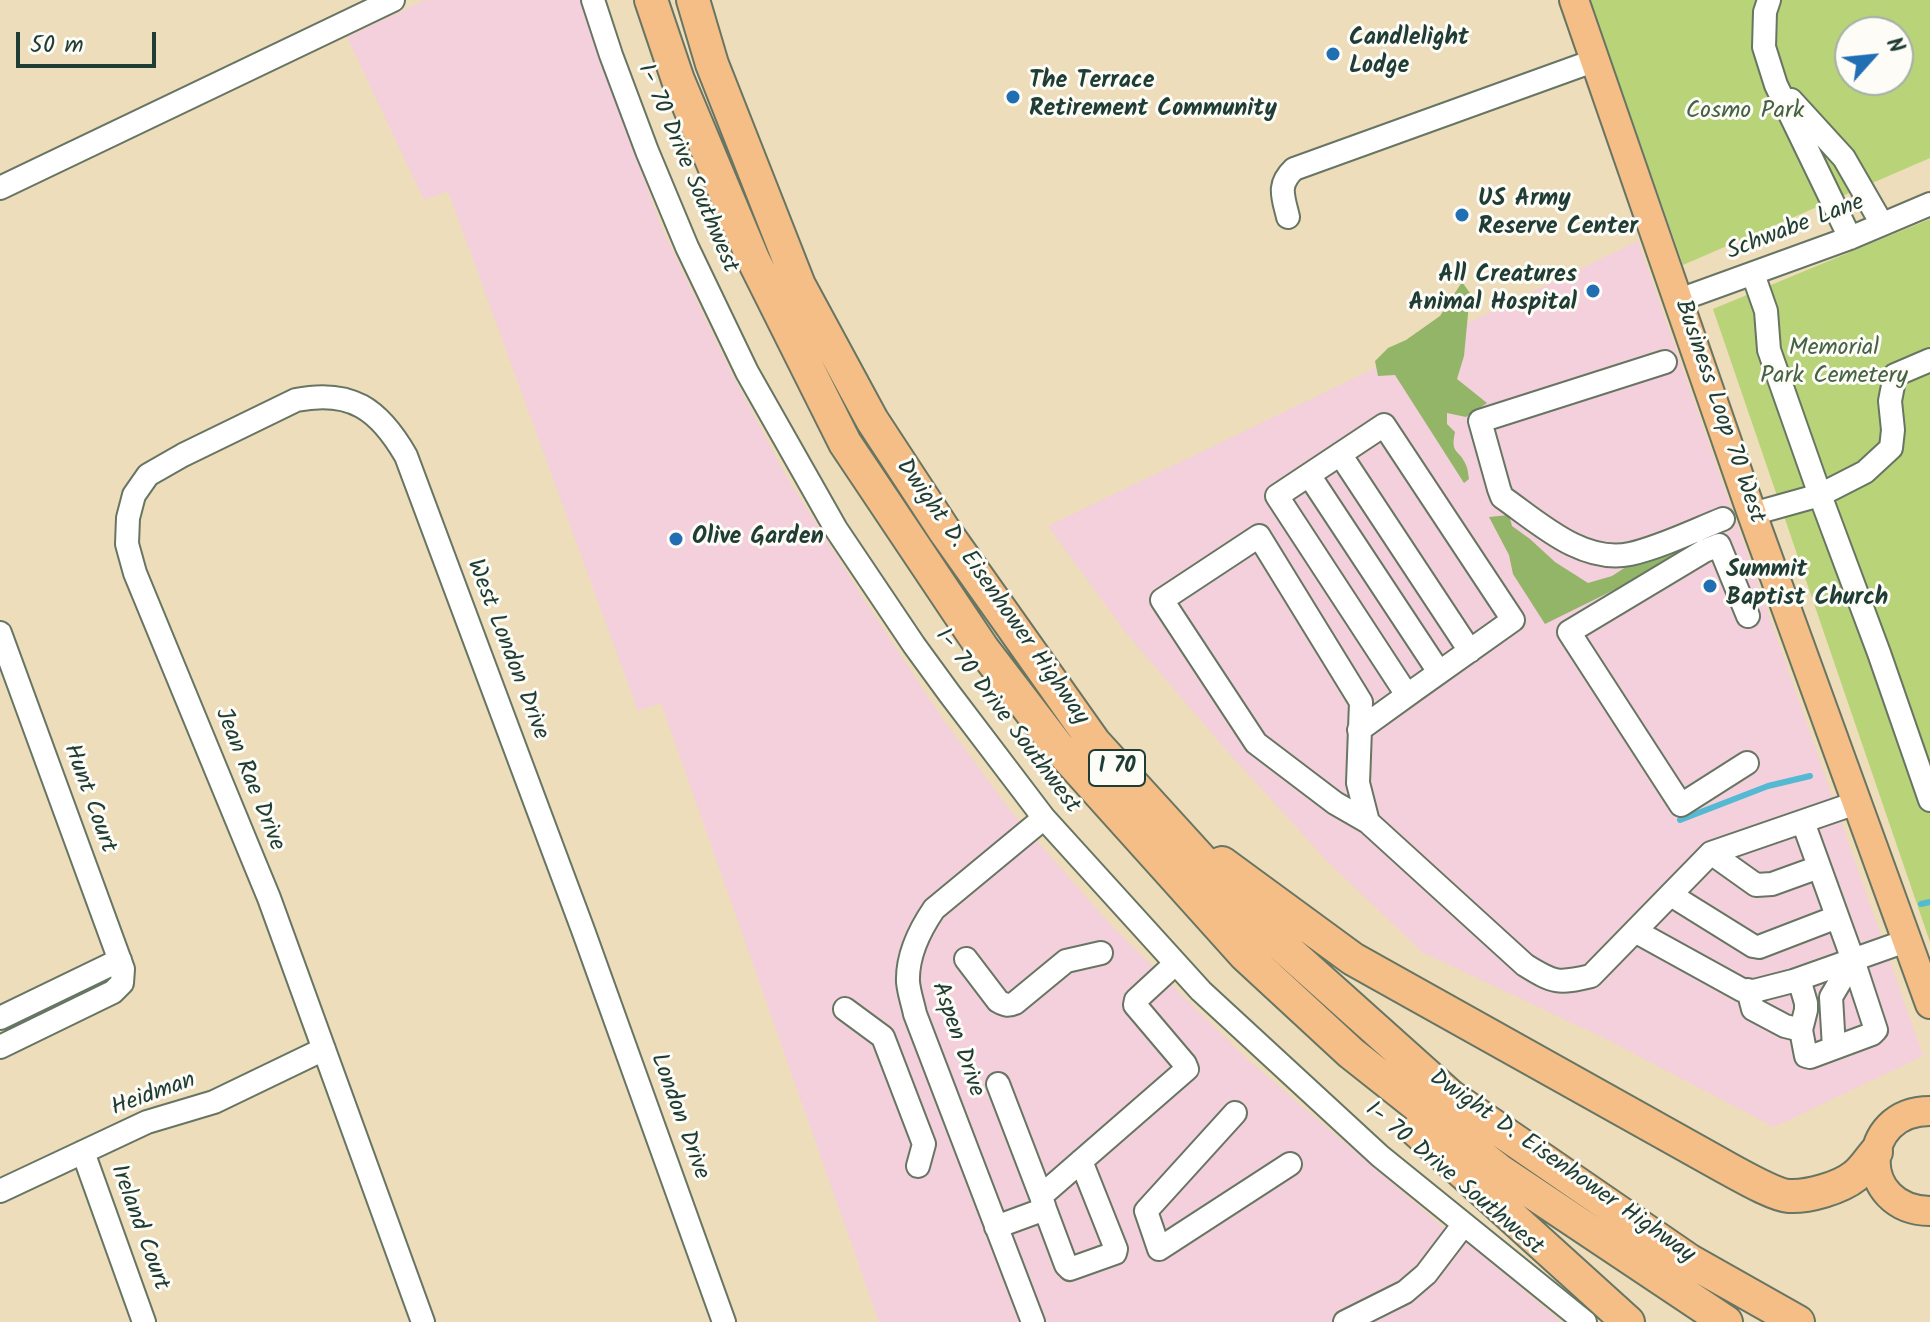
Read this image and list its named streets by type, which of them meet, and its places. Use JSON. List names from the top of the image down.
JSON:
{
  "streets": {
    "highway": ["Dwight D. Eisenhower Highway", "I 70"],
    "main road": ["Business Loop 70 West"],
    "street": [
      "I- 70 Drive Southwest",
      "Schwabe Lane",
      "West London Drive",
      "Jean Rae Drive",
      "Hunt Court",
      "Aspen Drive",
      "Heidman",
      "London Drive",
      "Ireland Court"
    ]
  },
  "crossings": [
    ["I- 70 Drive Southwest", "Aspen Drive"],
    ["Schwabe Lane", "Business Loop 70 West"],
    ["West London Drive", "Jean Rae Drive"],
    ["West London Drive", "London Drive"],
    ["Jean Rae Drive", "Heidman"],
    ["Heidman", "Ireland Court"]
  ],
  "parks": ["Cosmo Park", "Memorial Park Cemetery"],
  "places": [
    "Candlelight Lodge",
    "The Terrace Retirement Community",
    "US Army Reserve Center",
    "All Creatures Animal Hospital",
    "Olive Garden",
    "Summit Baptist Church"
  ],
  "scale_bar": "50 m",
  "north": "top right"
}
